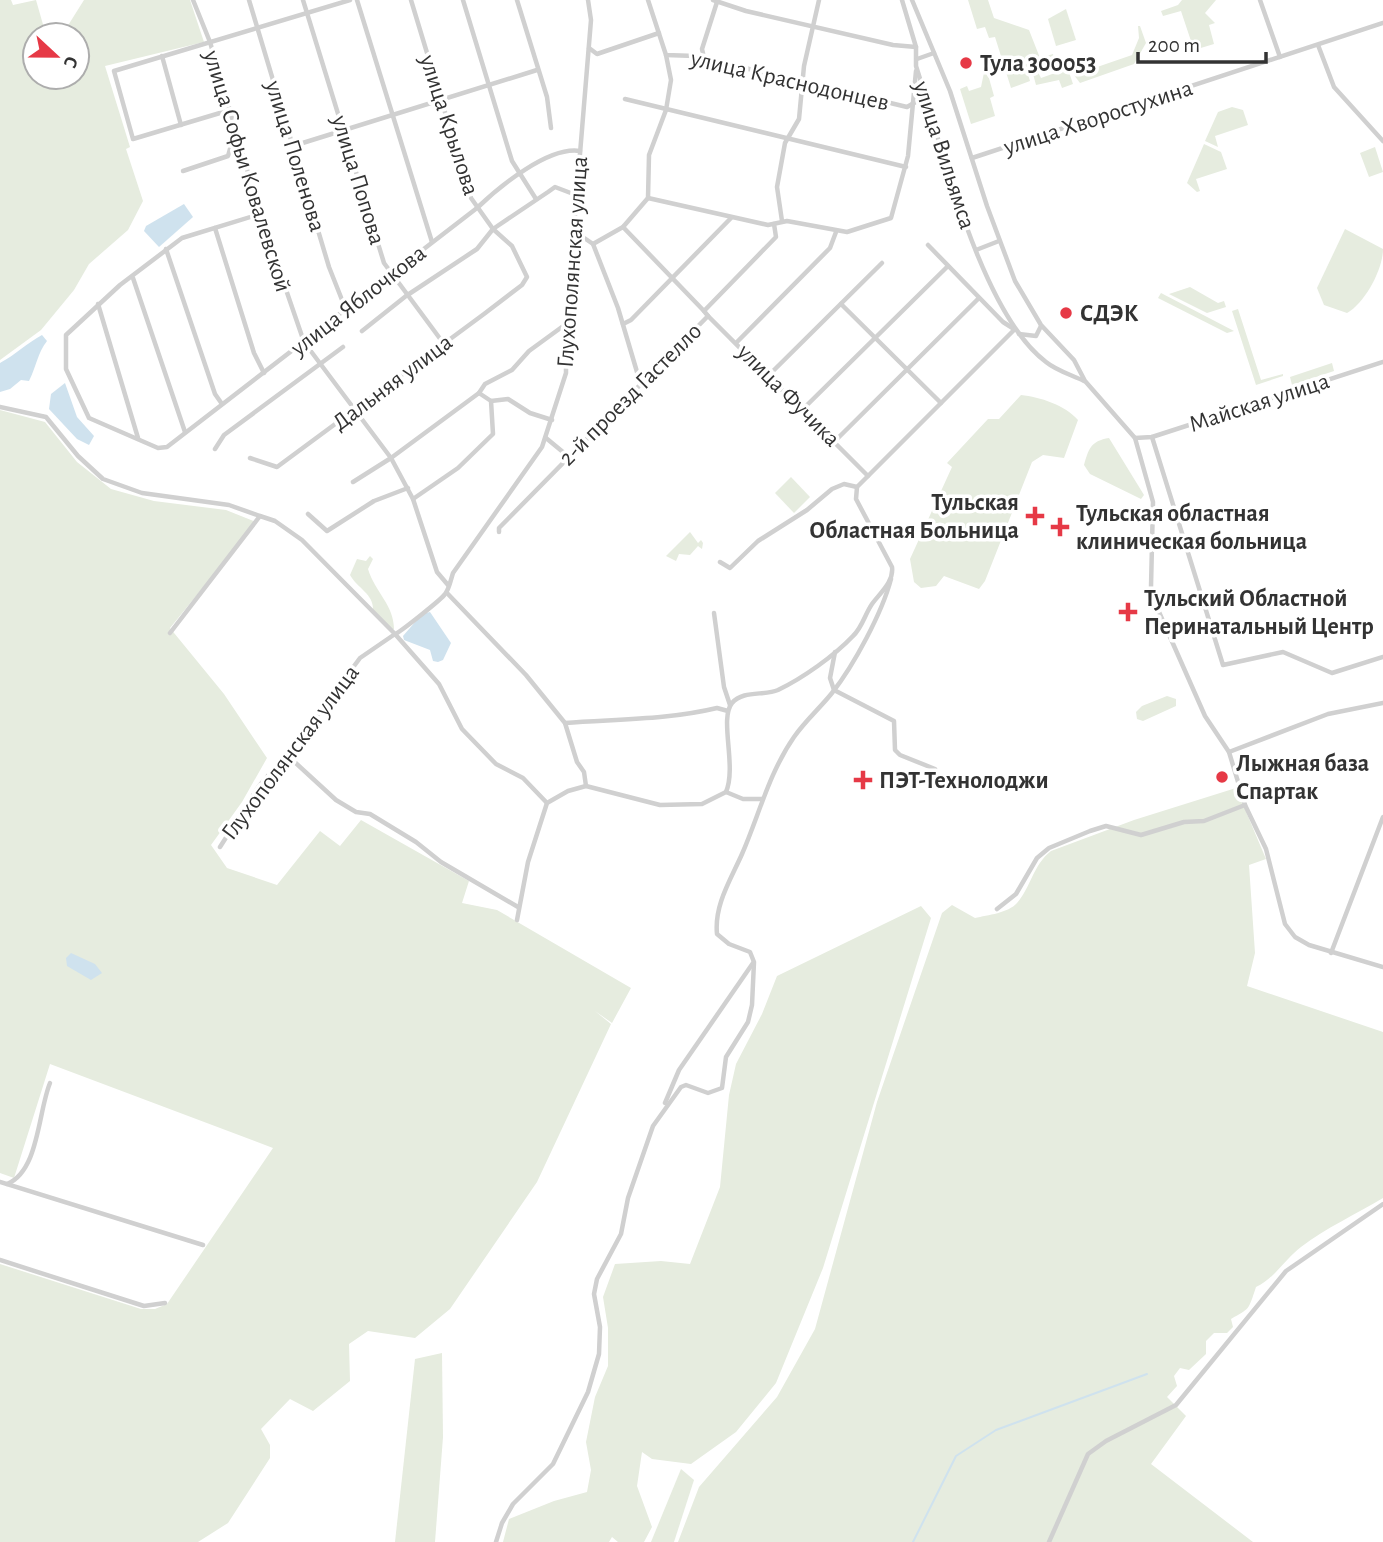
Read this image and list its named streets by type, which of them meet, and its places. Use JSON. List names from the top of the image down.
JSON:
{
  "streets": {
    "street": [
      "улица Краснодонцев",
      "улица Хворостухина",
      "улица Крылова",
      "улица Вильямса",
      "улица Поленова",
      "улица Софьи Ковалевской",
      "улица Попова",
      "Глухополянская улица",
      "улица Яблочкова",
      "Дальняя улица",
      "2-й проезд Гастелло",
      "улица Фучика",
      "Майская улица"
    ]
  },
  "crossings": [
    ["улица Краснодонцев", "улица Вильямса"],
    ["улица Хворостухина", "улица Вильямса"],
    ["улица Крылова", "улица Яблочкова"],
    ["улица Крылова", "Дальняя улица"],
    ["улица Вильямса", "Майская улица"],
    ["улица Поленова", "улица Яблочкова"],
    ["улица Софьи Ковалевской", "улица Яблочкова"],
    ["улица Попова", "улица Яблочкова"],
    ["улица Попова", "Дальняя улица"],
    ["Глухополянская улица", "улица Яблочкова"],
    ["2-й проезд Гастелло", "улица Фучика"]
  ],
  "places": {
    "other": ["Тула 300053", "СДЭК", "Лыжная база Спартак"],
    "health": [
      "Тульская Областная Больница",
      "Тульская областная клиническая больница",
      "Тульский Областной Перинатальный Центр",
      "ПЭТ-Технолоджи"
    ]
  },
  "scale_bar": "200 m",
  "north": "right"
}
